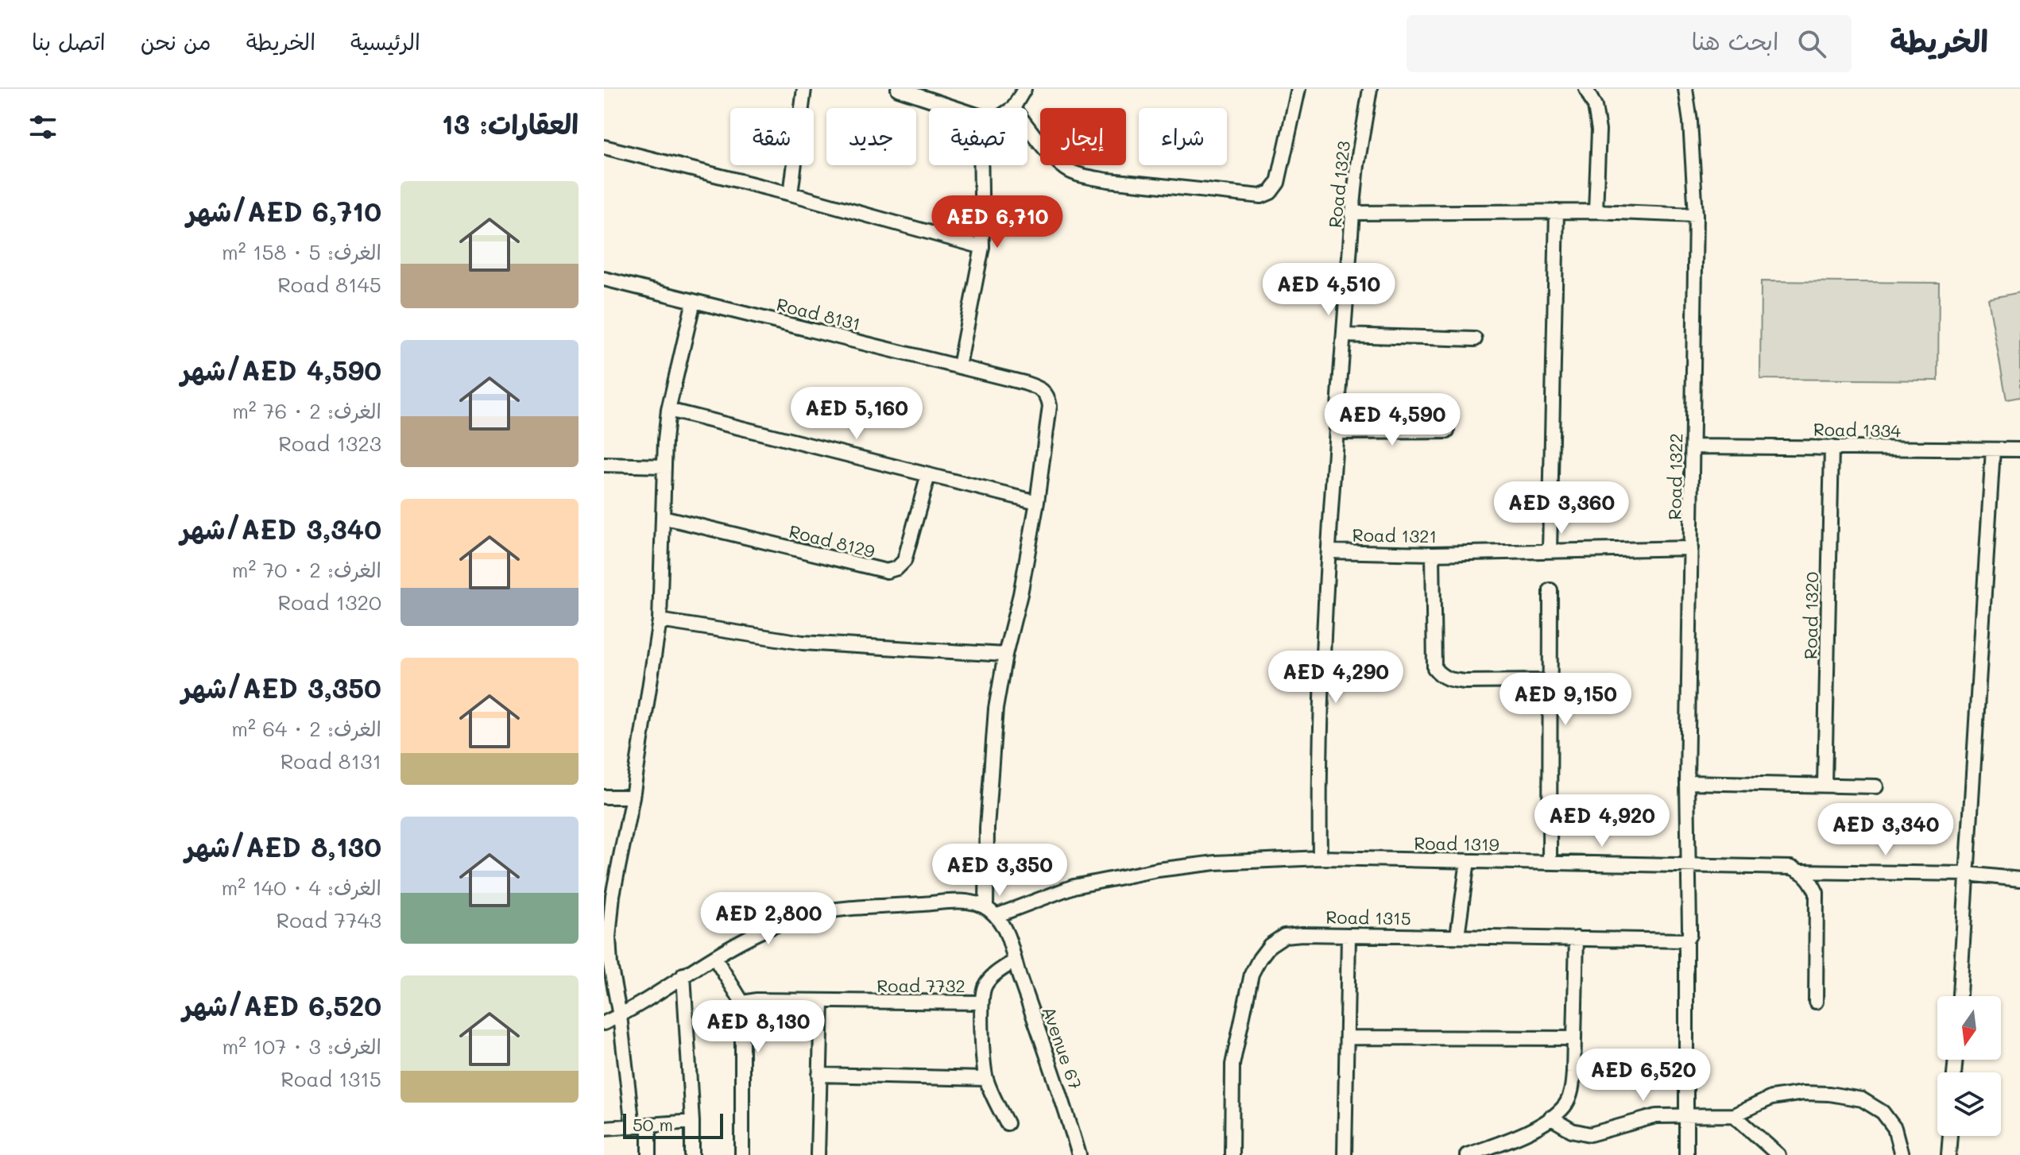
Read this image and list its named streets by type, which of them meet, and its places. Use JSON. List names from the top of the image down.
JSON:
{
  "streets": {
    "street": [
      "Road 1323",
      "Road 8131",
      "Road 1334",
      "Road 1322",
      "Road 1321",
      "Road 8129",
      "Road 1320",
      "Road 1319",
      "Road 1315",
      "Road 7732",
      "Avenue 67"
    ]
  },
  "crossings": [
    ["Road 1323", "Road 1321"],
    ["Road 1334", "Road 1322"],
    ["Road 1334", "Road 1320"],
    ["Road 1322", "Road 1321"],
    ["Road 1322", "Road 1319"],
    ["Road 1322", "Road 1315"],
    ["Road 1321", "Road 1319"],
    ["Road 1319", "Avenue 67"],
    ["Road 7732", "Avenue 67"]
  ],
  "scale_bar": "50 m",
  "north": "bottom",
  "page": {
    "header": "الخريطة",
    "search": "ابحث هنا",
    "nav": [
      "الرئيسية",
      "الخريطة",
      "من نحن",
      "اتصل بنا"
    ],
    "heading": "العقارات: 13",
    "chip": [
      "شراء",
      "إيجار",
      "تصفية",
      "جديد",
      "شقة"
    ],
    "list": [
      {
        "name": "AED 6,710/شهر",
        "note": "الغرف: 5 · 158 m² · Road 8145"
      },
      {
        "name": "AED 4,590/شهر",
        "note": "الغرف: 2 · 76 m² · Road 1323"
      },
      {
        "name": "AED 3,340/شهر",
        "note": "الغرف: 2 · 70 m² · Road 1320"
      },
      {
        "name": "AED 3,350/شهر",
        "note": "الغرف: 2 · 64 m² · Road 8131"
      },
      {
        "name": "AED 8,130/شهر",
        "note": "الغرف: 4 · 140 m² · Road 7743"
      },
      {
        "name": "AED 6,520/شهر",
        "note": "الغرف: 3 · 107 m² · Road 1315"
      }
    ],
    "price": [
      "AED 6,710",
      "AED 4,510",
      "AED 5,160",
      "AED 4,590",
      "AED 3,360",
      "AED 4,290",
      "AED 9,150",
      "AED 4,920",
      "AED 3,340",
      "AED 3,350",
      "AED 2,800",
      "AED 8,130",
      "AED 6,520"
    ],
    "scale": "50 m"
  }
}
